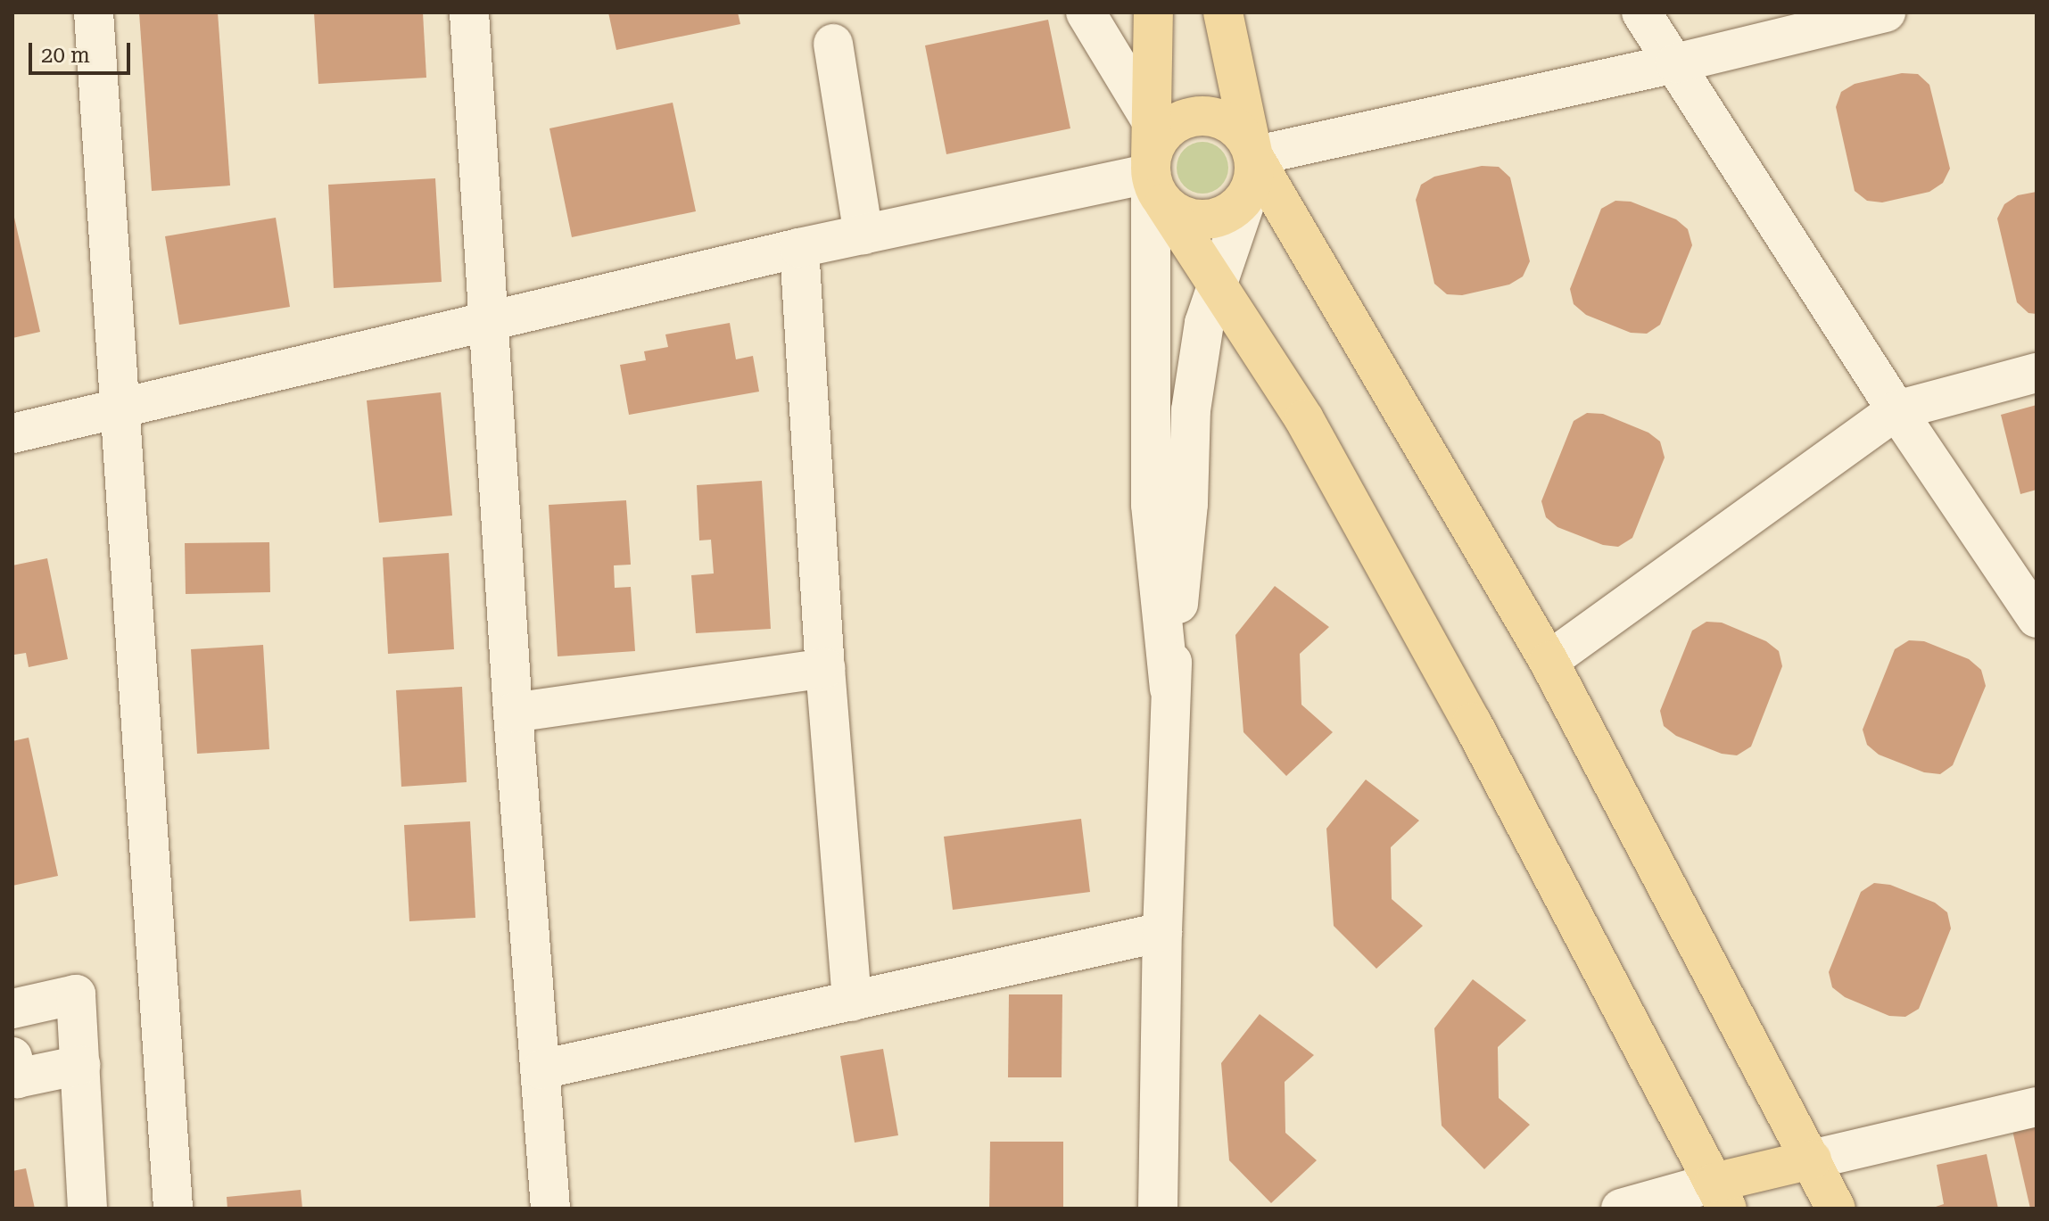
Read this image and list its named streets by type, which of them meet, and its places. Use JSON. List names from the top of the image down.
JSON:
{
  "scale_bar": "20 m"
}
